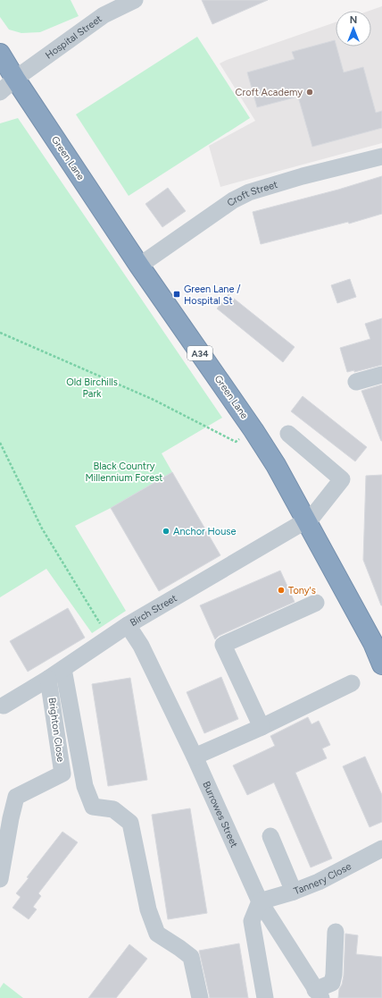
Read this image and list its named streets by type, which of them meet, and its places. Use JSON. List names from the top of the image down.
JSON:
{
  "streets": {
    "highway": ["Green Lane", "A34"],
    "street": [
      "Hospital Street",
      "Croft Street",
      "Birch Street",
      "Brighton Close",
      "Burrowes Street",
      "Tannery Close"
    ]
  },
  "crossings": [
    ["Hospital Street", "Green Lane"],
    ["Green Lane", "Croft Street"],
    ["Green Lane", "Birch Street"],
    ["Birch Street", "Brighton Close"],
    ["Birch Street", "Burrowes Street"],
    ["Burrowes Street", "Tannery Close"]
  ],
  "parks": ["Old Birchills Park", "Black Country Millennium Forest"],
  "places": {
    "other": ["Croft Academy", "Anchor House", "Tony's"],
    "transit": ["Green Lane / Hospital St"]
  },
  "north": "top"
}
